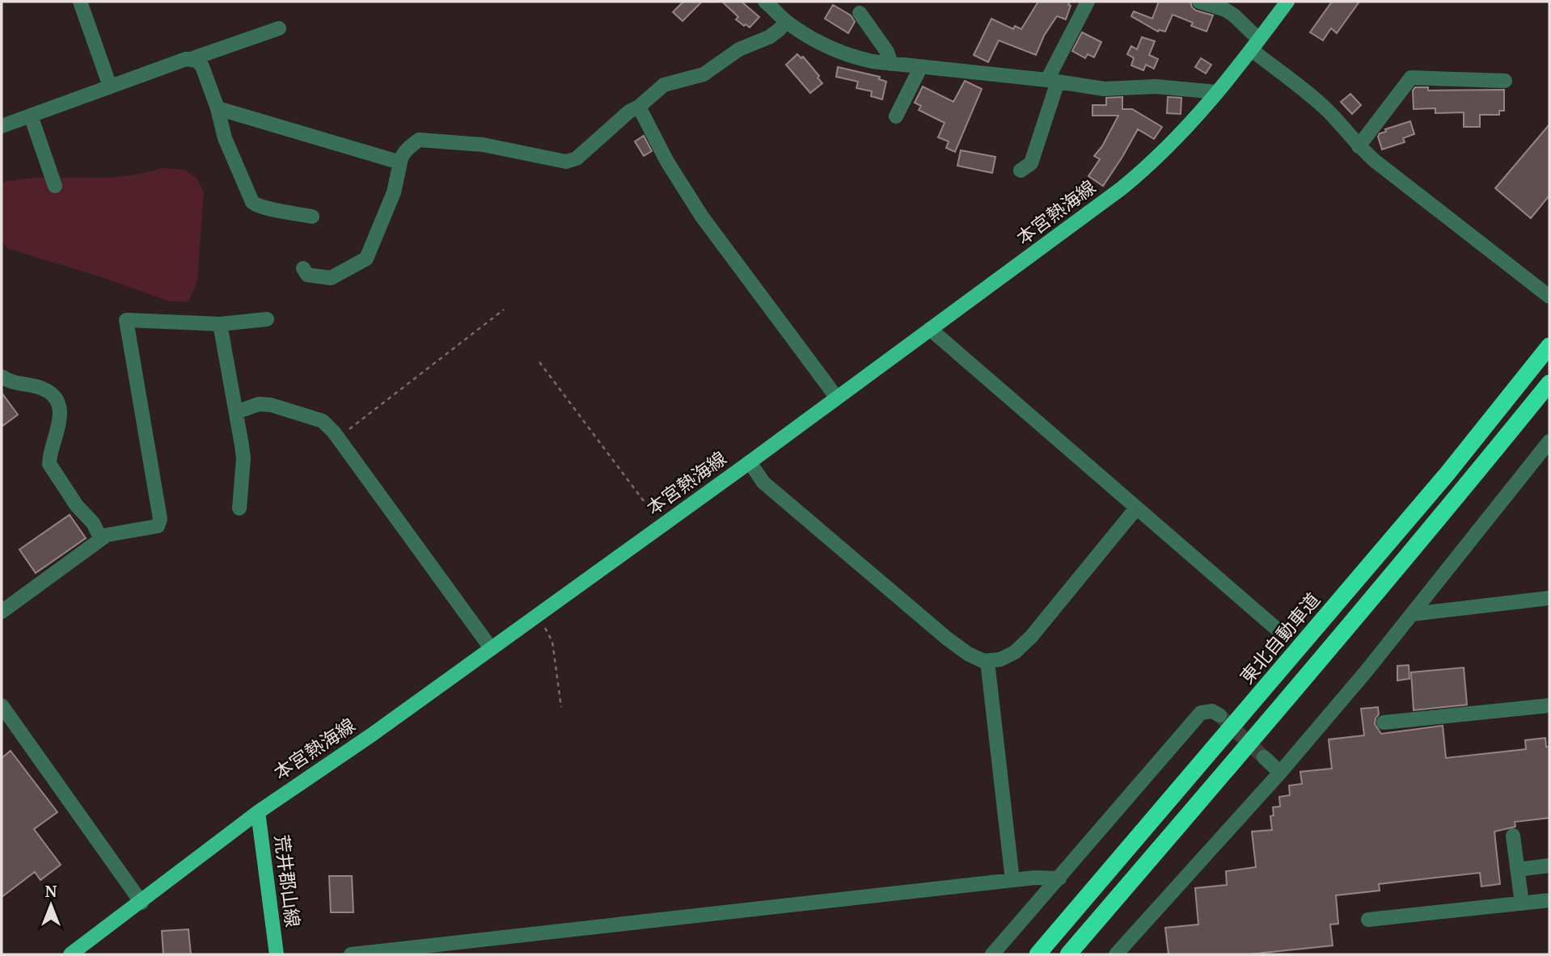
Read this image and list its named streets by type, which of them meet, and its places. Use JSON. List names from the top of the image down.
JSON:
{
  "streets": {
    "highway": ["東北自動車道"],
    "main road": ["本宮熱海線", "荒井郡山線"]
  },
  "crossings": [
    ["本宮熱海線", "荒井郡山線"]
  ],
  "north": "top"
}
